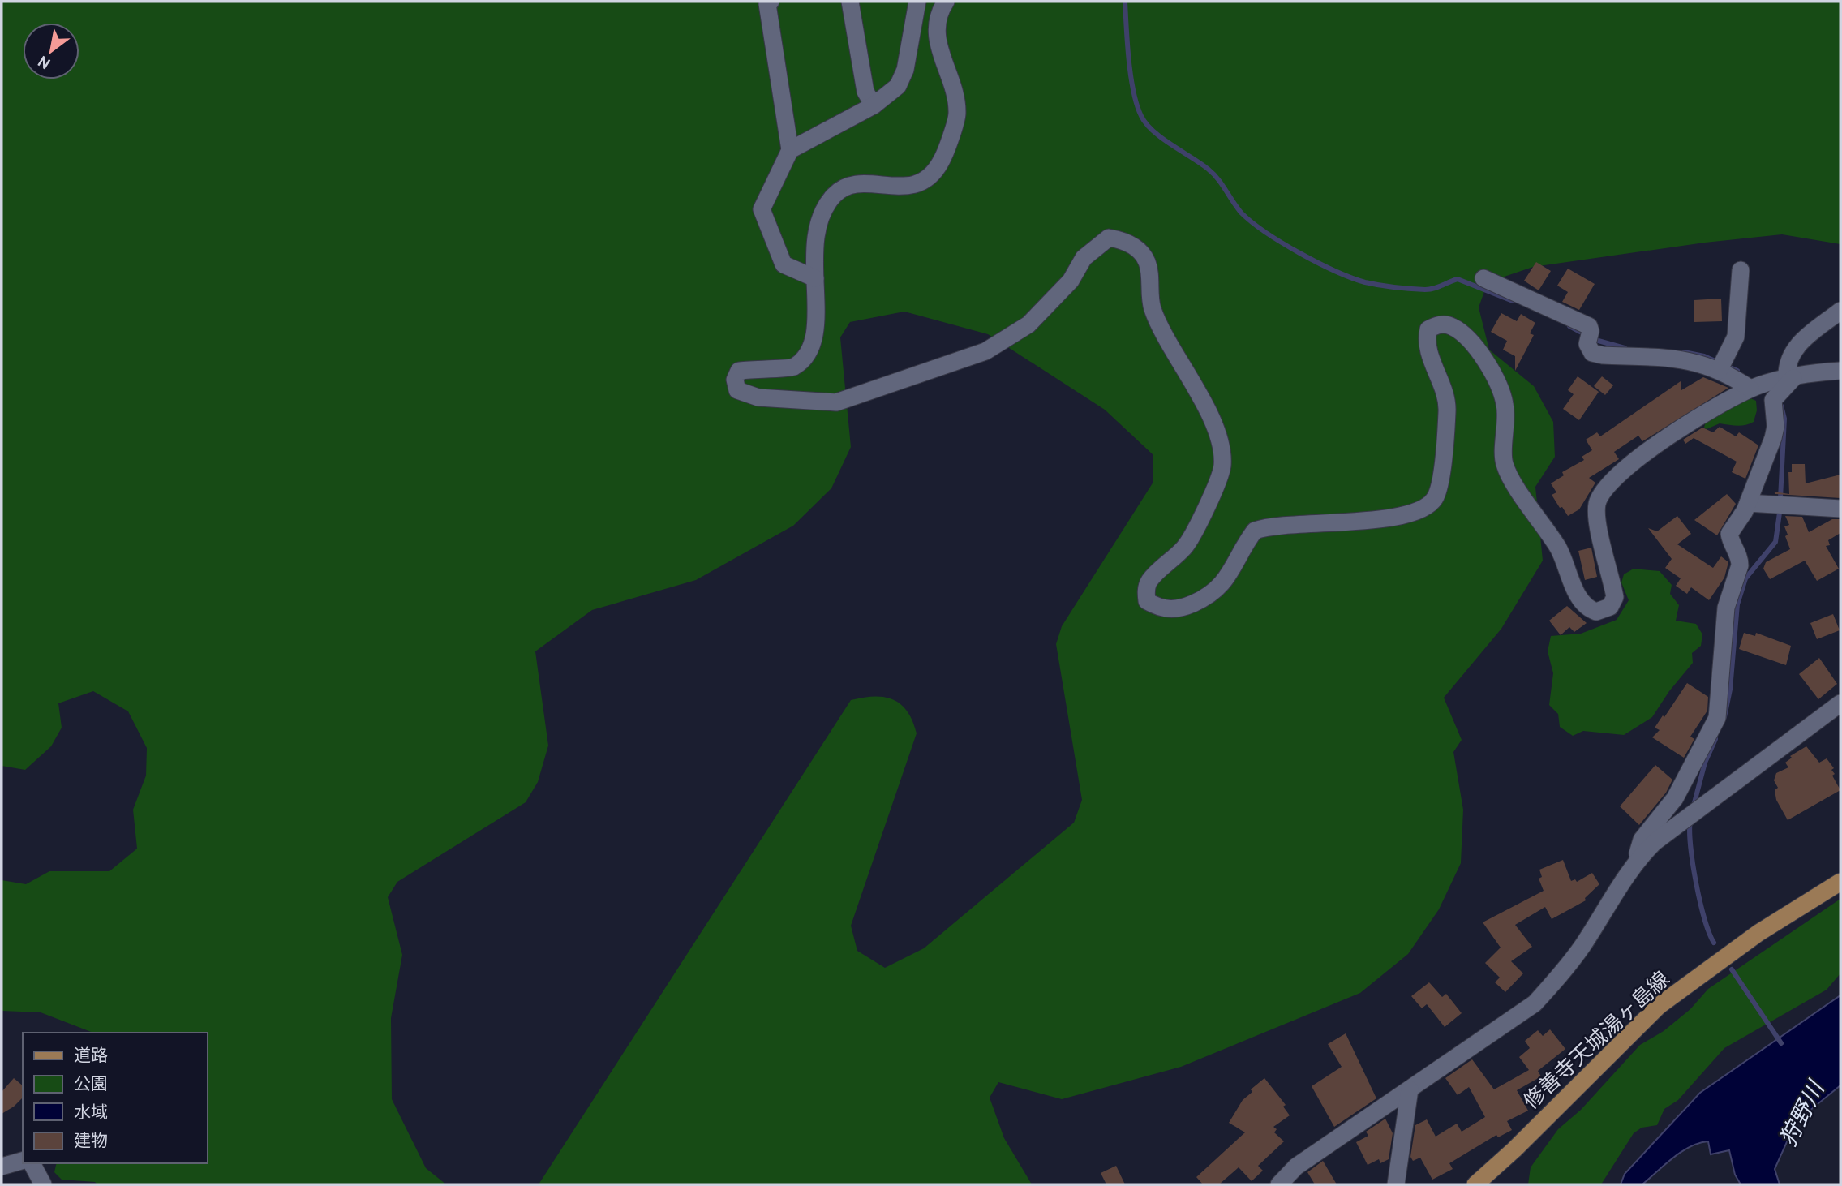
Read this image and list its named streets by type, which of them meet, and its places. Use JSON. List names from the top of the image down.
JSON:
{
  "streets": {
    "main road": ["修善寺天城湯ヶ島線"]
  },
  "water": ["狩野川"],
  "legend": [
    "道路",
    "公園",
    "水域",
    "建物"
  ],
  "north": "bottom left"
}
